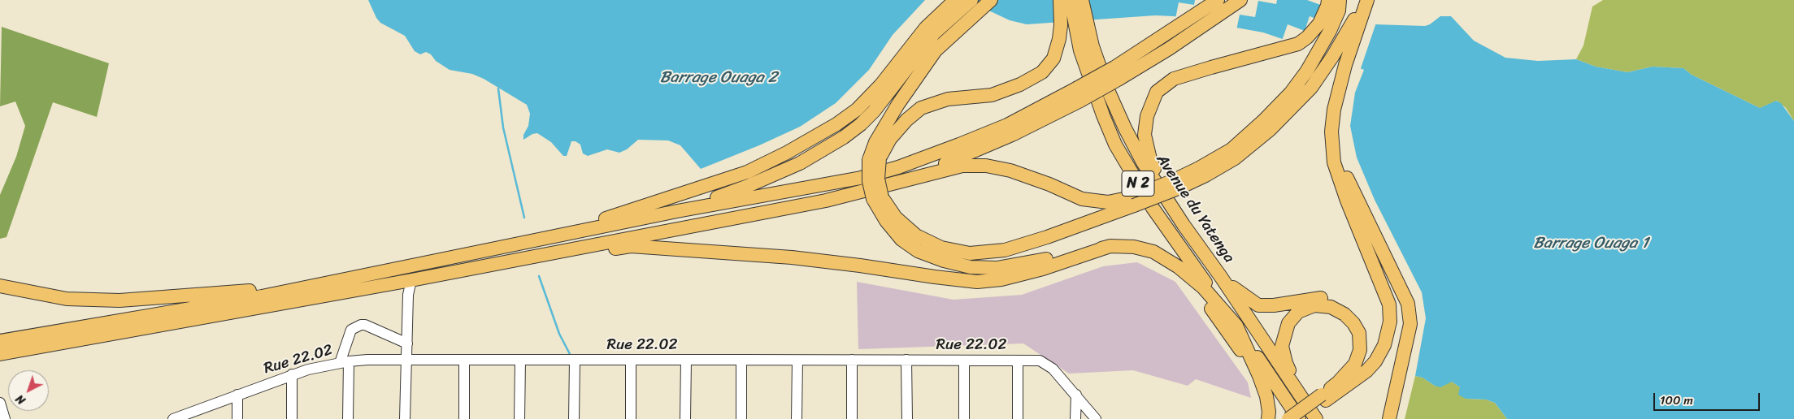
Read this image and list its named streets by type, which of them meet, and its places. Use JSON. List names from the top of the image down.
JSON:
{
  "streets": {
    "main road": ["N 2", "Avenue du Yatenga"],
    "street": ["Rue 22.02"]
  },
  "water": ["Barrage Ouaga 2", "Barrage Ouaga 1"],
  "scale_bar": "100 m",
  "north": "bottom left"
}
